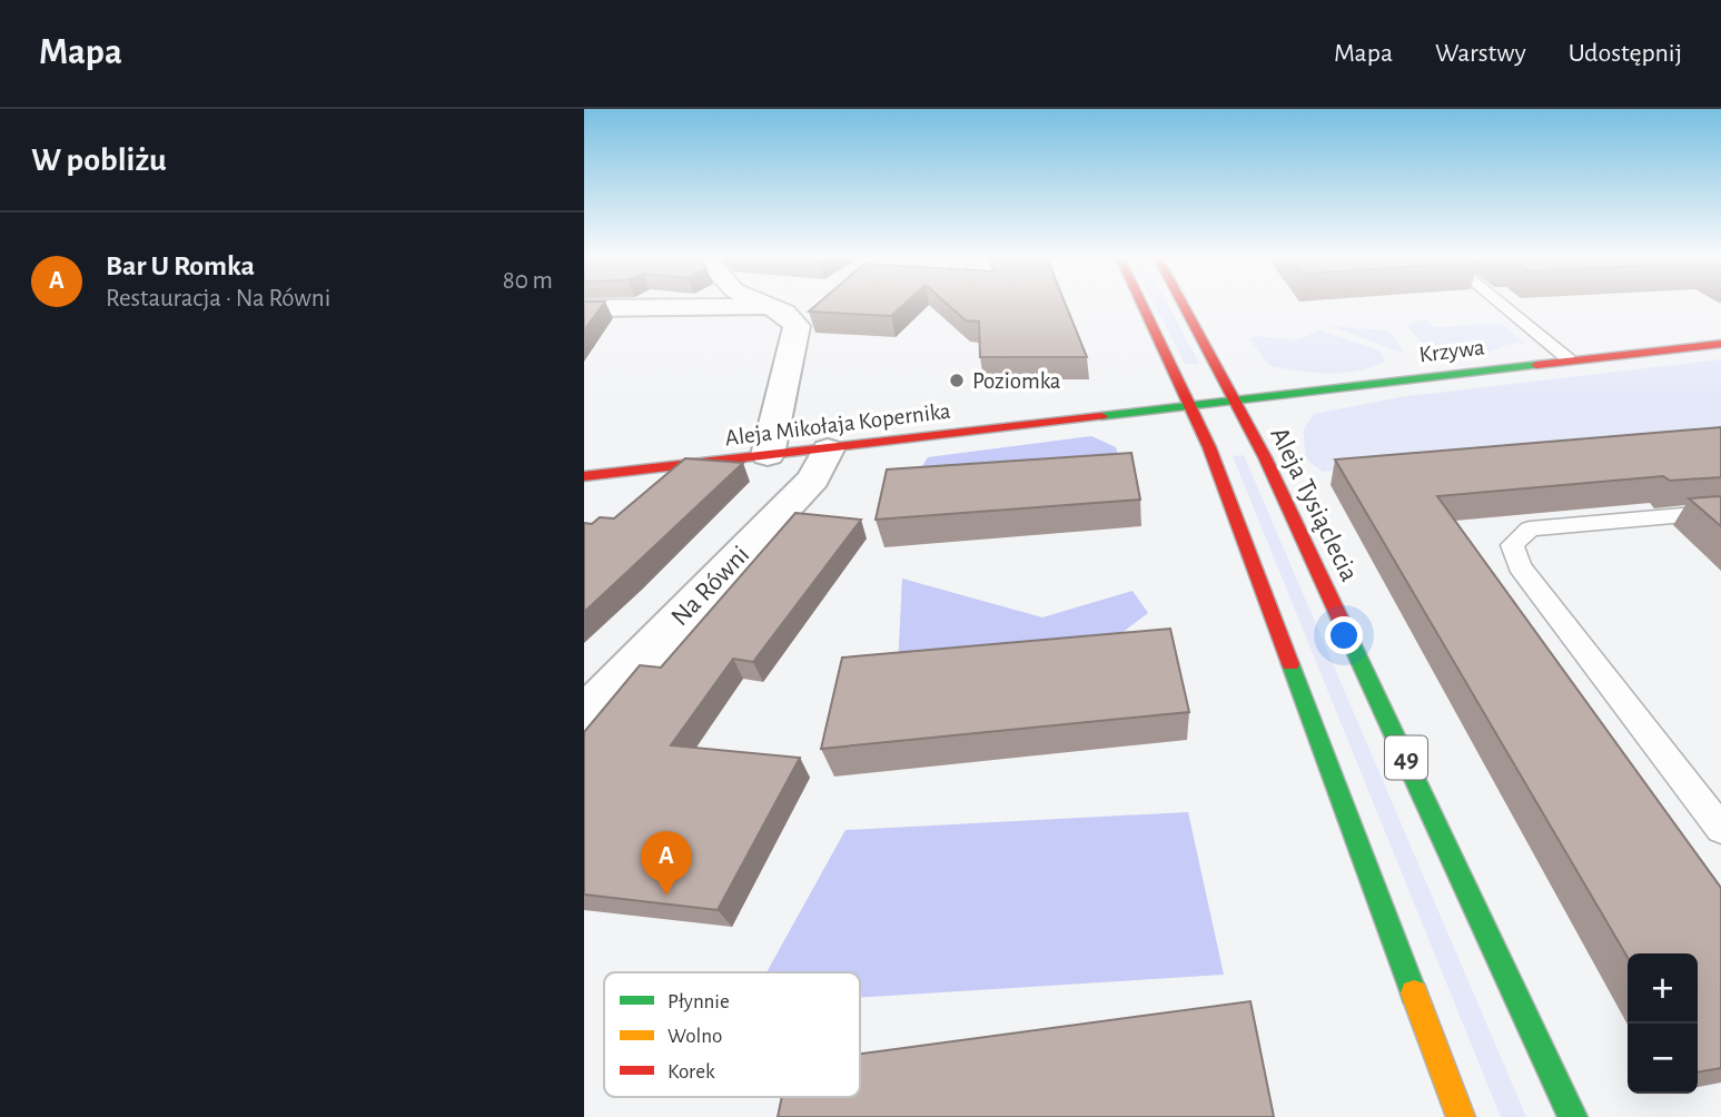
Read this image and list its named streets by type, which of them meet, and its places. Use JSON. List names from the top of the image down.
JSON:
{
  "streets": {
    "main road": [
      "Krzywa",
      "Aleja Mikołaja Kopernika",
      "Aleja Tysiąclecia",
      "49"
    ],
    "street": ["Na Równi"]
  },
  "crossings": [
    ["Krzywa", "Aleja Mikołaja Kopernika"],
    ["Krzywa", "Aleja Tysiąclecia"],
    ["Aleja Mikołaja Kopernika", "Na Równi"]
  ],
  "places": ["Poziomka"],
  "legend": ["Płynnie", "Wolno", "Korek"],
  "page": {
    "header": "Mapa",
    "nav": ["Mapa", "Warstwy", "Udostępnij"],
    "heading": "W pobliżu",
    "list": [
      {
        "mark": "A",
        "name": "Bar U Romka",
        "note": "Restauracja · Na Równi",
        "value": "80 m"
      }
    ],
    "pins": "A",
    "map_buttons": ["+", "−"]
  }
}
